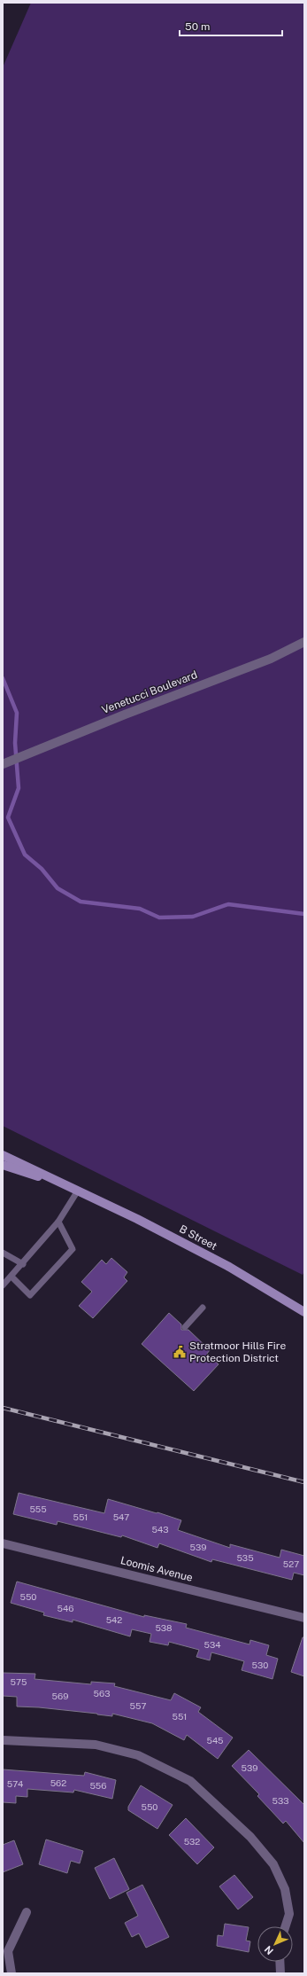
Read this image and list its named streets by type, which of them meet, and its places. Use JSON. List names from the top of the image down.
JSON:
{
  "streets": {
    "main road": ["B Street"],
    "street": ["Venetucci Boulevard", "Loomis Avenue"]
  },
  "places": {
    "public building": ["Stratmoor Hills Fire Protection District"]
  },
  "house_numbers": [
    "555",
    "551",
    "547",
    "543",
    "539",
    "535",
    "527",
    "550",
    "546",
    "542",
    "538",
    "534",
    "530",
    "575",
    "563",
    "569",
    "557",
    "551",
    "545",
    "539",
    "562",
    "574",
    "556",
    "533",
    "550",
    "532"
  ],
  "scale_bar": "50 m",
  "north": "bottom left"
}
